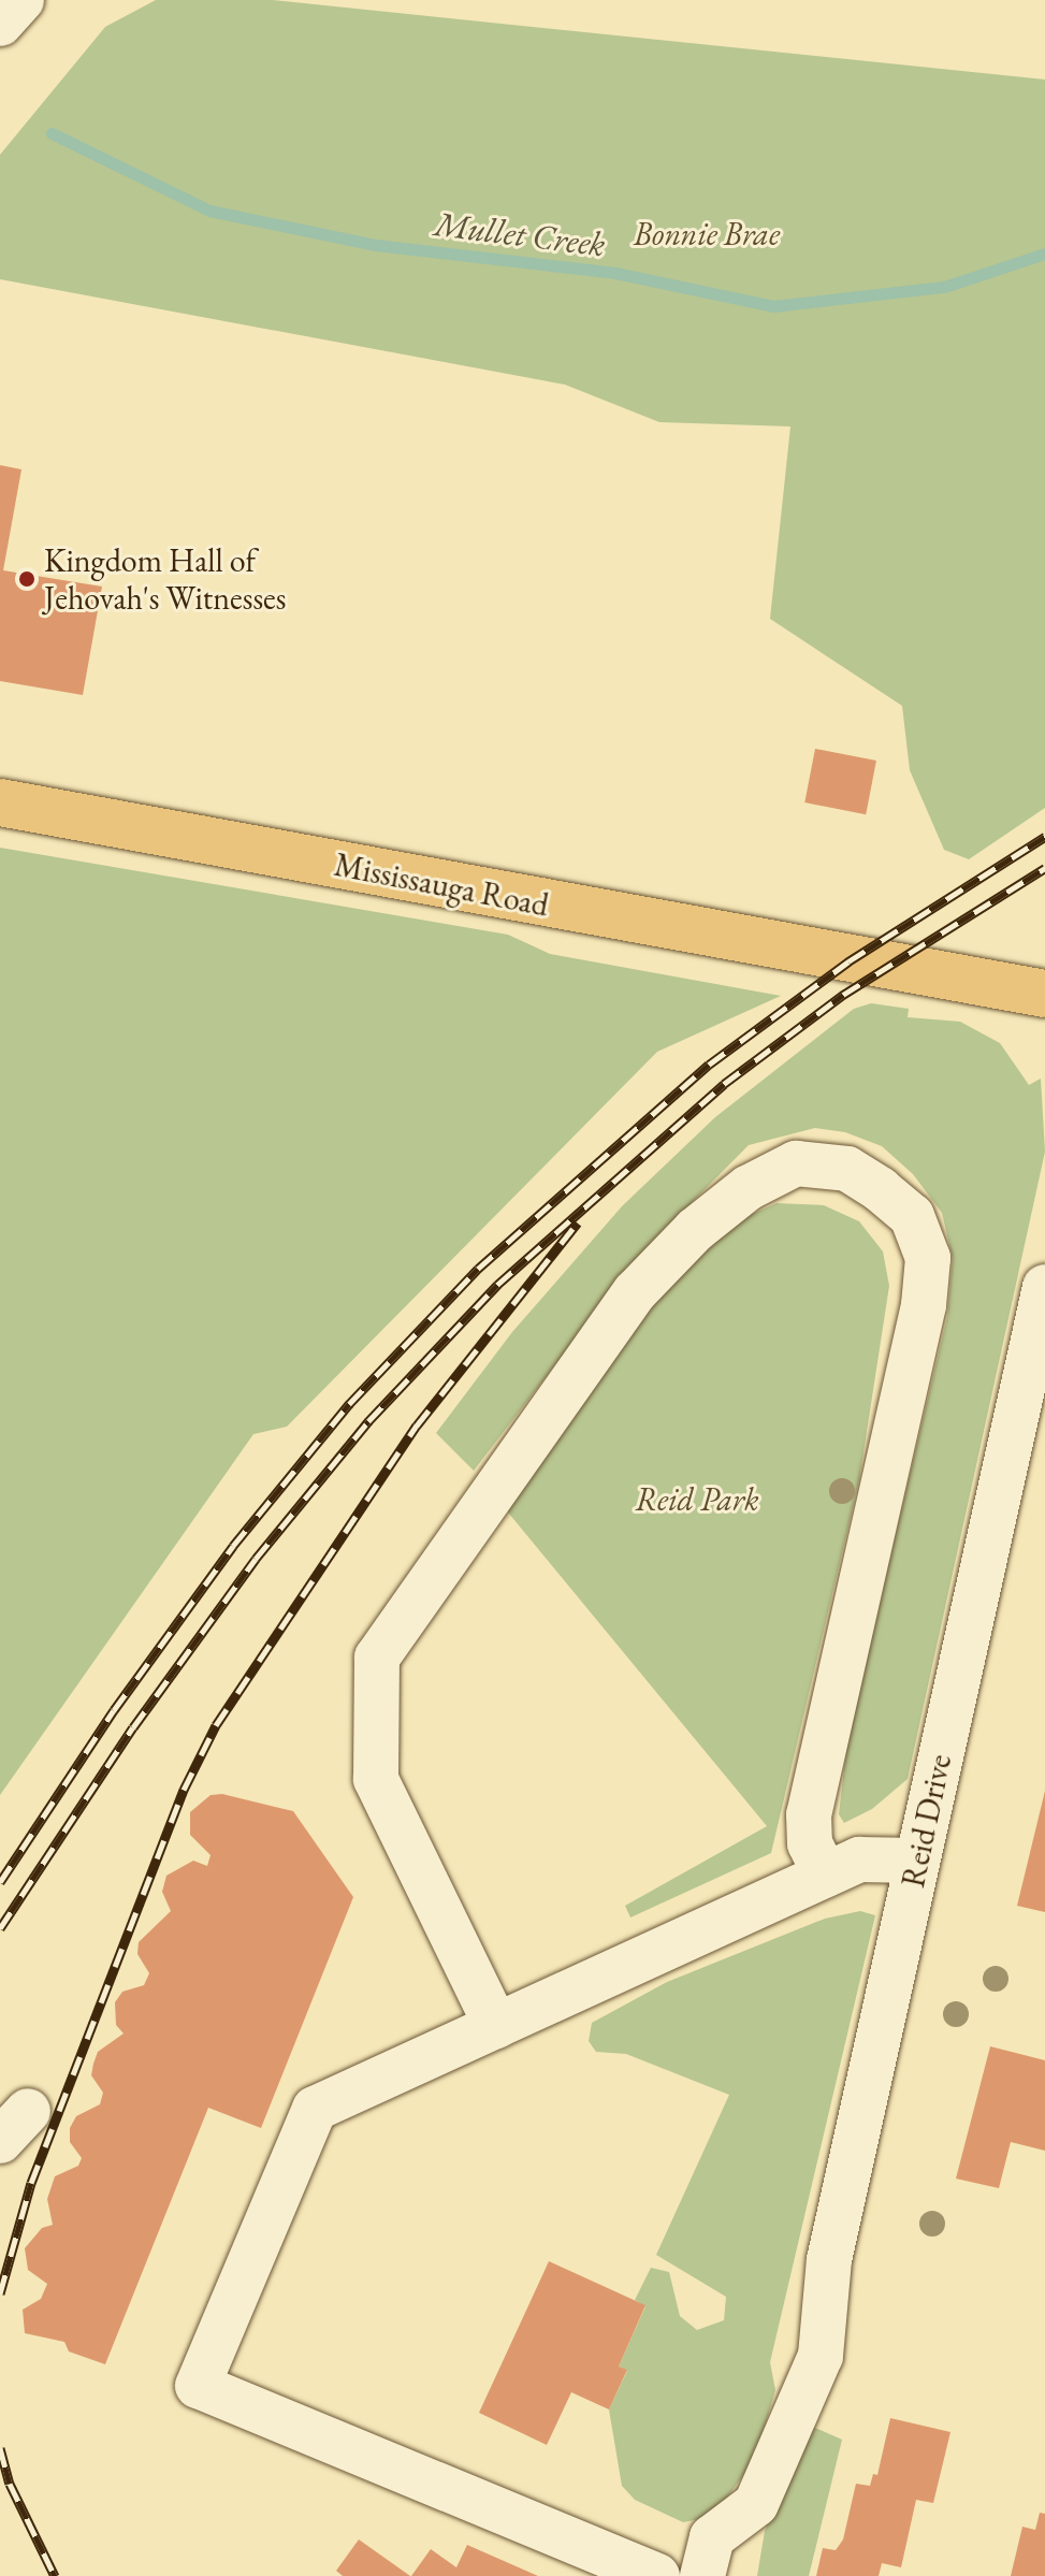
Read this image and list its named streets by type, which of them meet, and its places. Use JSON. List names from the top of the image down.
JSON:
{
  "streets": {
    "main road": ["Mississauga Road"],
    "street": ["Reid Drive"]
  },
  "water": ["Mullet Creek"],
  "parks": ["Bonnie Brae", "Reid Park"],
  "places": ["Kingdom Hall of Jehovah's Witnesses"]
}
